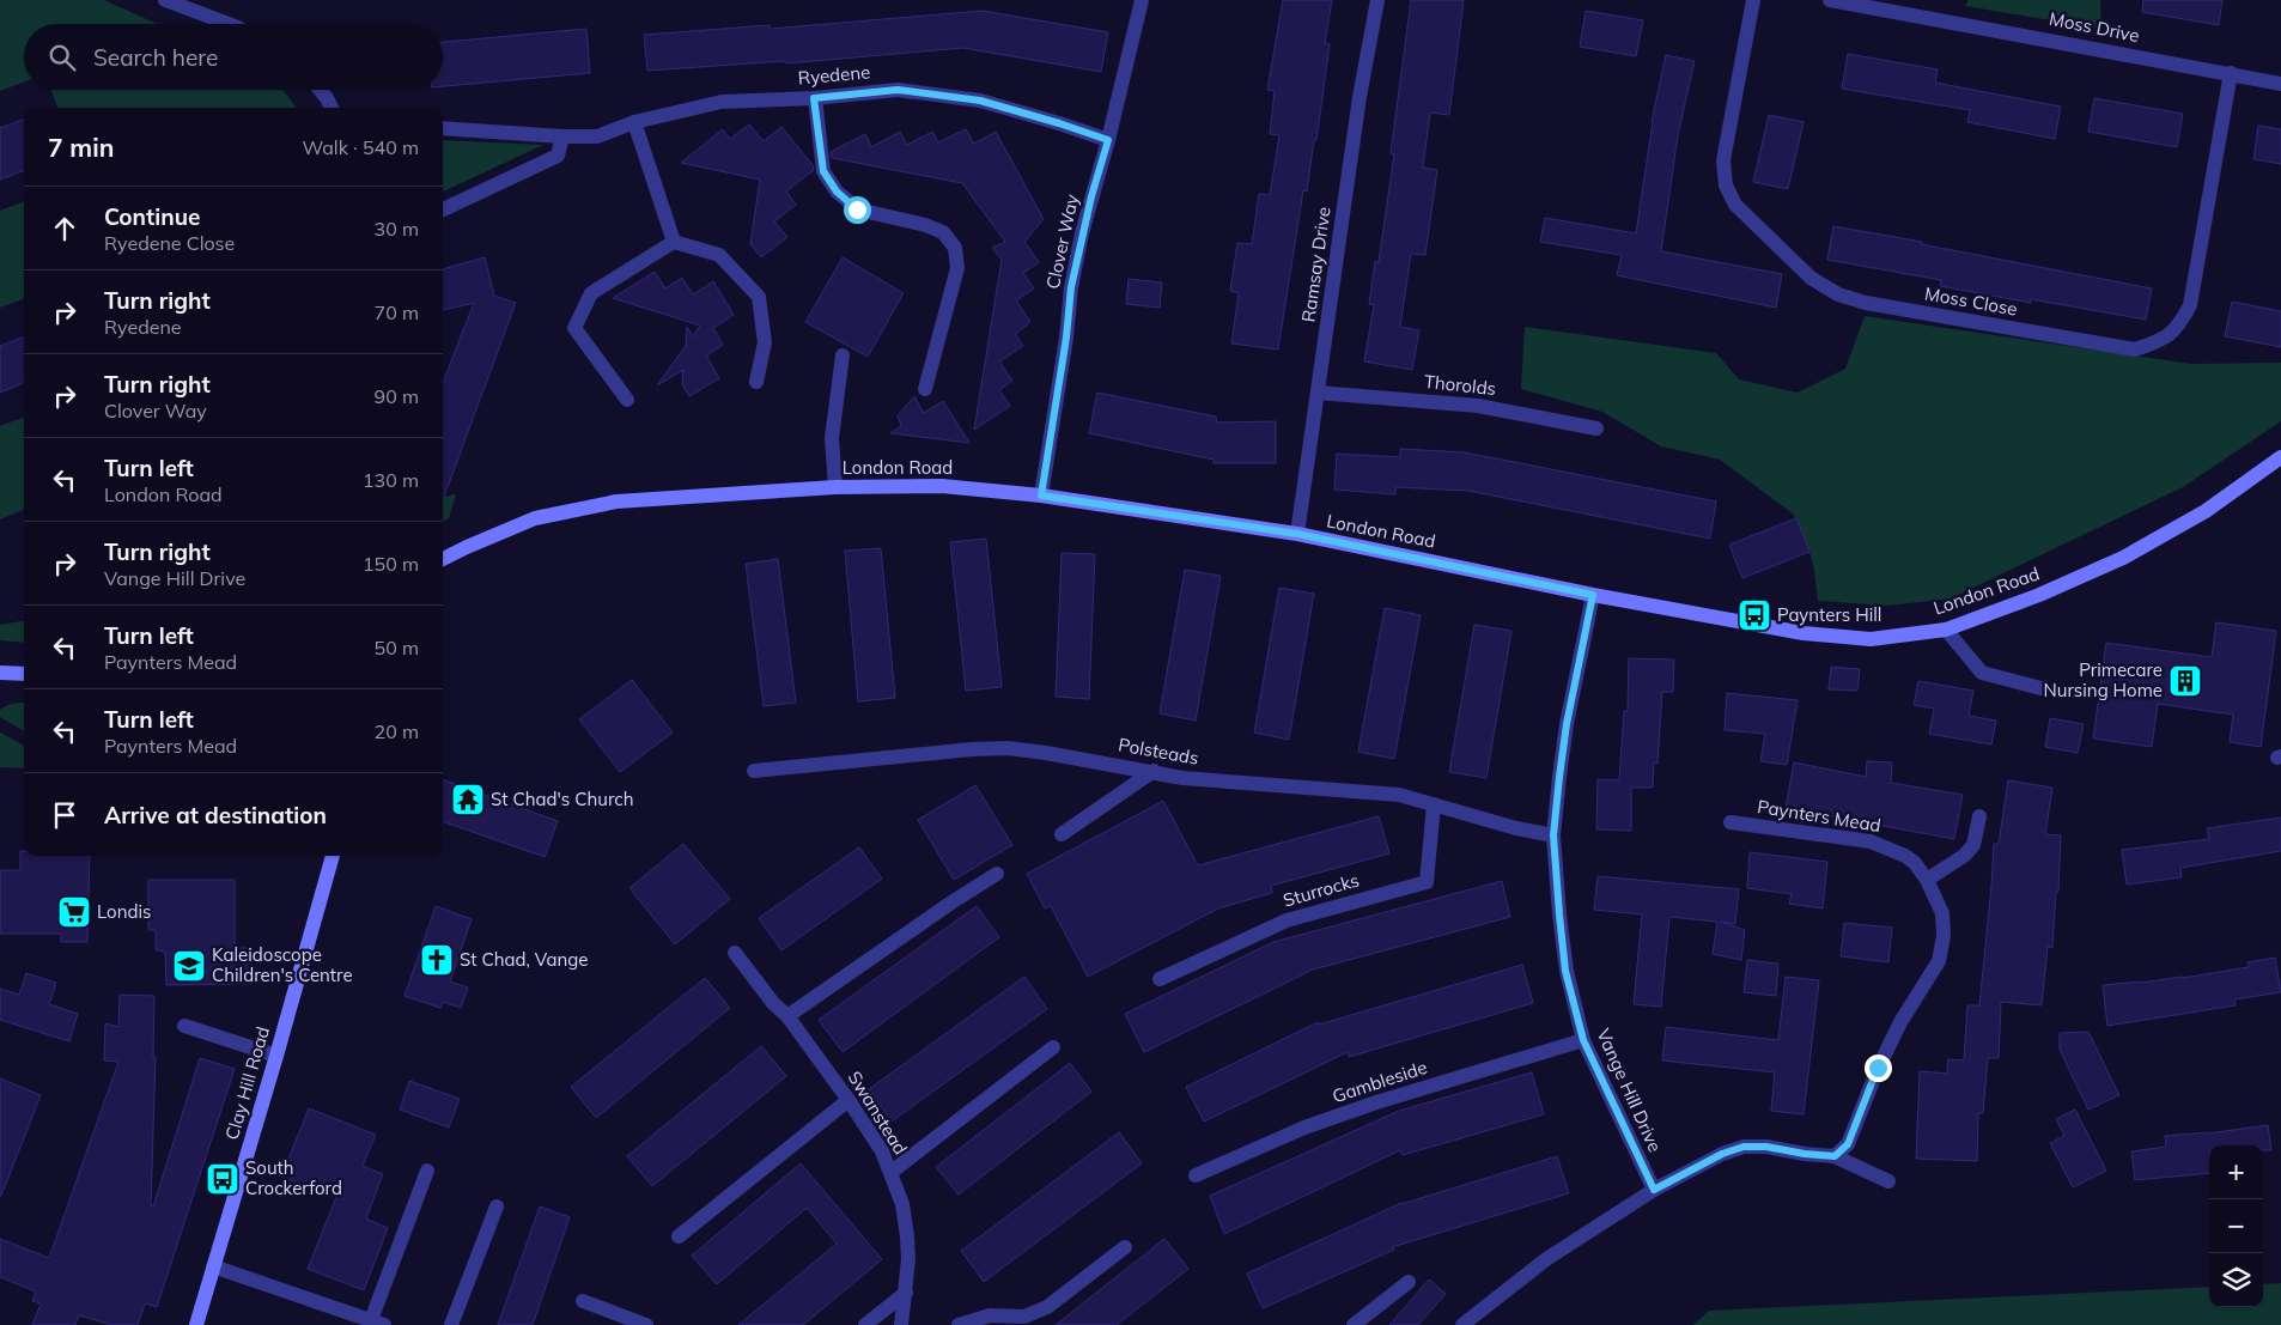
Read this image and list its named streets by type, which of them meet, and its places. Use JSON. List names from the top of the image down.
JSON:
{
  "streets": {
    "main road": ["London Road", "Clay Hill Road"],
    "street": [
      "Moss Drive",
      "Ryedene",
      "Clover Way",
      "Ramsay Drive",
      "Moss Close",
      "Thorolds",
      "Polsteads",
      "Paynters Mead",
      "Sturrocks",
      "Gambleside",
      "Vange Hill Drive",
      "Swanstead"
    ]
  },
  "crossings": [
    ["Moss Drive", "Moss Close"],
    ["Ryedene", "Clover Way"],
    ["Clover Way", "London Road"],
    ["Ramsay Drive", "Thorolds"],
    ["Ramsay Drive", "London Road"],
    ["London Road", "Vange Hill Drive"],
    ["Polsteads", "Sturrocks"],
    ["Polsteads", "Vange Hill Drive"],
    ["Gambleside", "Vange Hill Drive"]
  ],
  "places": {
    "bus stop": ["Paynters Hill", "South Crockerford"],
    "building": ["Primecare Nursing Home"],
    "temple": ["St Chad's Church"],
    "supermarket": ["Londis"],
    "church": ["St Chad, Vange"],
    "school or university": ["Kaleidoscope Children's Centre"]
  },
  "page": {
    "search": "Search here",
    "heading": ["7 min", "Walk · 540 m"],
    "list": [
      ["Continue", "Ryedene Close", "30 m"],
      ["Turn right", "Ryedene", "70 m"],
      ["Turn right", "Clover Way", "90 m"],
      ["Turn left", "London Road", "130 m"],
      ["Turn right", "Vange Hill Drive", "150 m"],
      ["Turn left", "Paynters Mead", "50 m"],
      ["Turn left", "Paynters Mead", "20 m"],
      "Arrive at destination"
    ],
    "map_buttons": ["+", "−"]
  }
}
